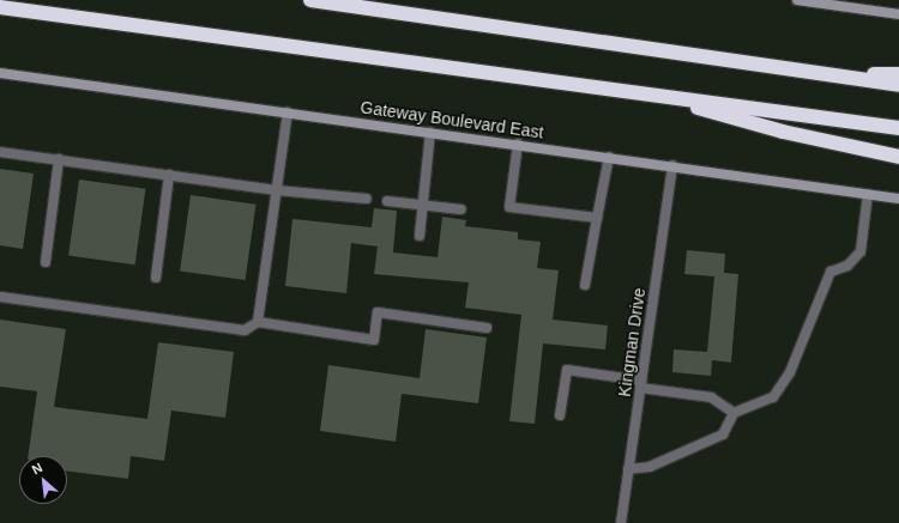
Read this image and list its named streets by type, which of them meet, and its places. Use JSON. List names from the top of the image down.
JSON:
{
  "streets": {
    "main road": ["Gateway Boulevard East"],
    "street": ["Kingman Drive"]
  },
  "crossings": [
    ["Gateway Boulevard East", "Kingman Drive"]
  ],
  "north": "top left"
}
